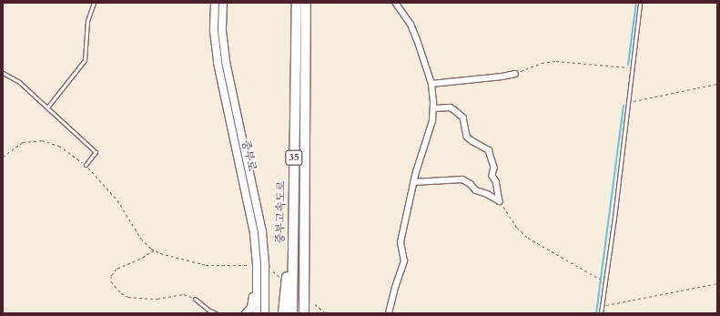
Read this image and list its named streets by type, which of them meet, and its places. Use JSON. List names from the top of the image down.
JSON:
{
  "streets": {
    "highway": ["35", "중부고속도로"],
    "main road": ["중부로"]
  }
}
